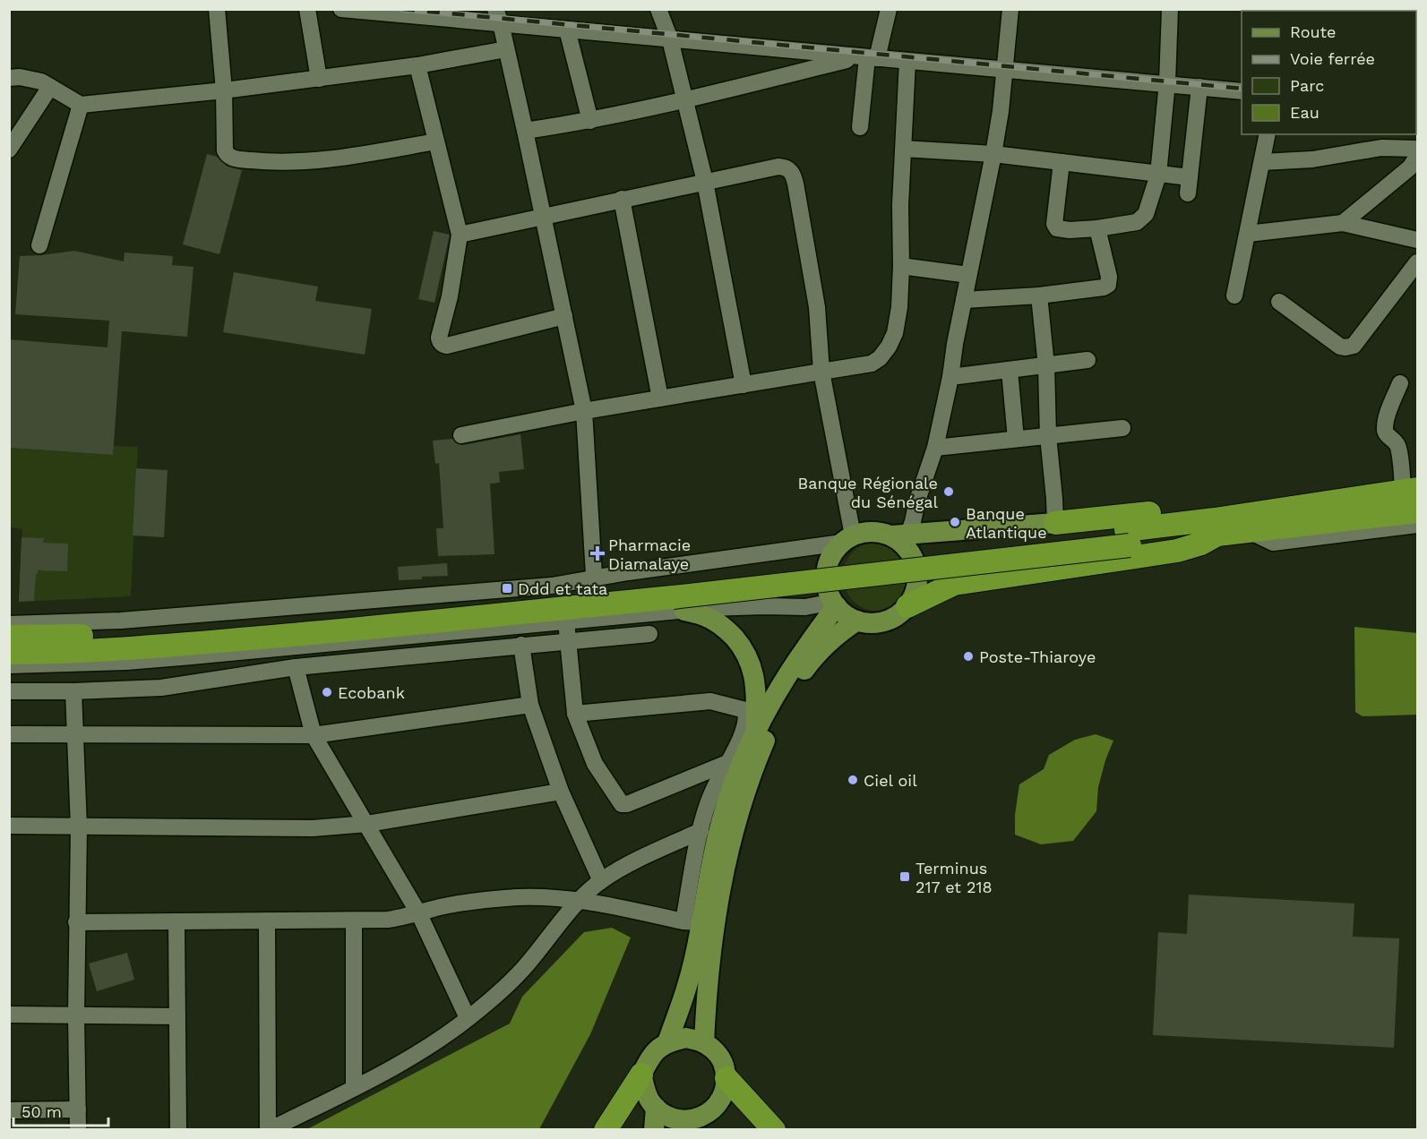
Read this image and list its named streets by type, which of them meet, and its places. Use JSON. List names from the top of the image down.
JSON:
{
  "places": {
    "other": [
      "Banque Régionale du Sénégal",
      "Banque Atlantique",
      "Poste-Thiaroye",
      "Ecobank",
      "Ciel oil"
    ],
    "health": ["Pharmacie Diamalaye"],
    "transit": ["Ddd et tata", "Terminus 217 et 218"]
  },
  "legend": [
    "Route",
    "Voie ferrée",
    "Parc",
    "Eau"
  ],
  "scale_bar": "50 m"
}
